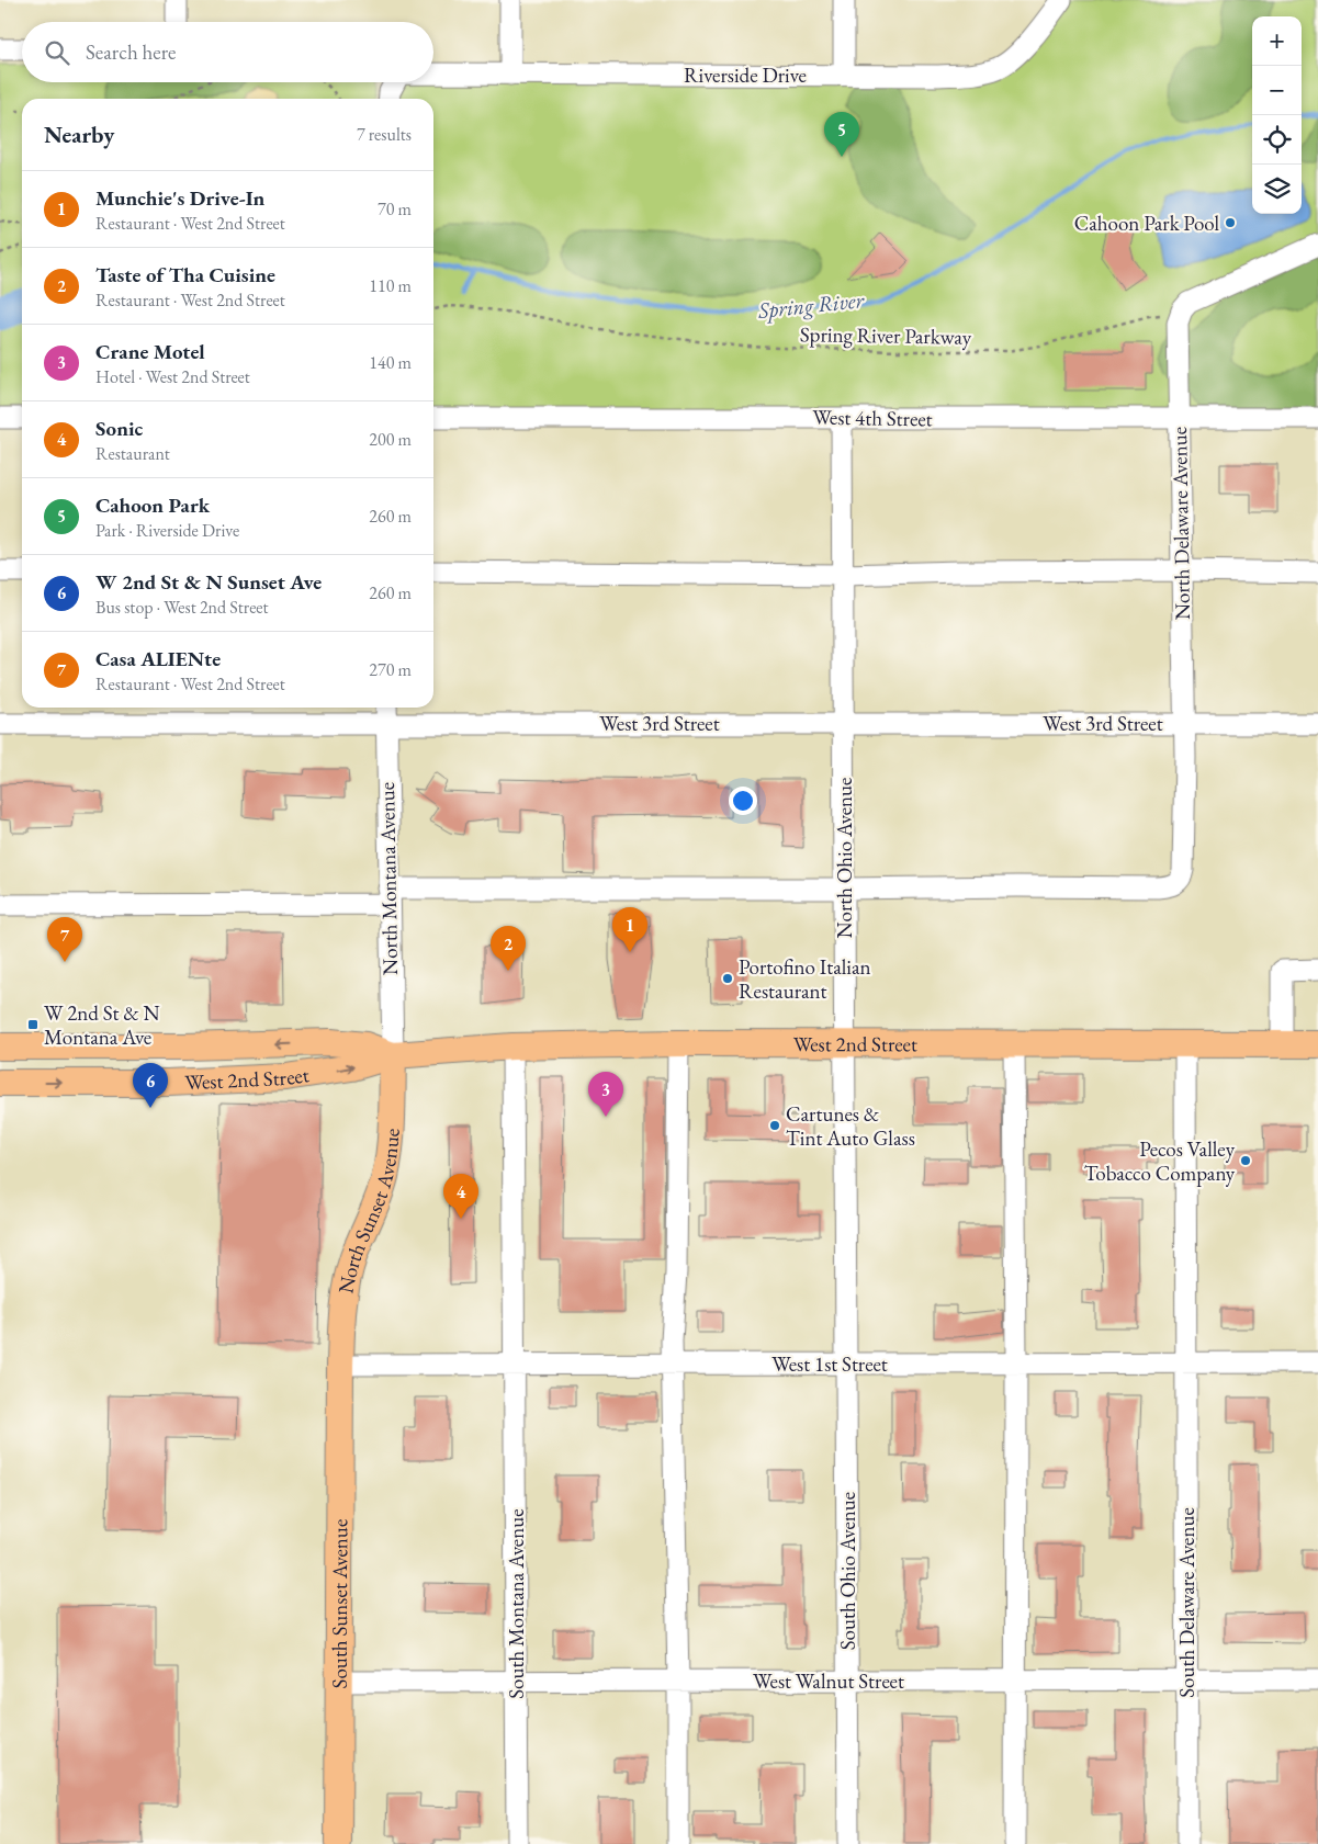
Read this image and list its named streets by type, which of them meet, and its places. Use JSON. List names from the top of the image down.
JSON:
{
  "streets": {
    "main road": ["West 2nd Street", "North Sunset Avenue", "South Sunset Avenue"],
    "street": [
      "Riverside Drive",
      "West 4th Street",
      "North Delaware Avenue",
      "West 3rd Street",
      "North Ohio Avenue",
      "North Montana Avenue",
      "West 1st Street",
      "South Ohio Avenue",
      "South Delaware Avenue",
      "South Montana Avenue",
      "West Walnut Street"
    ],
    "path": ["Spring River Parkway"]
  },
  "crossings": [
    ["Spring River Parkway", "North Delaware Avenue"],
    ["West 4th Street", "North Delaware Avenue"],
    ["West 4th Street", "North Ohio Avenue"],
    ["North Delaware Avenue", "West 3rd Street"],
    ["North Delaware Avenue", "North Ohio Avenue"],
    ["West 3rd Street", "North Ohio Avenue"],
    ["West 3rd Street", "North Montana Avenue"],
    ["North Ohio Avenue", "West 2nd Street"],
    ["North Ohio Avenue", "West 1st Street"],
    ["North Ohio Avenue", "South Ohio Avenue"],
    ["North Montana Avenue", "West 2nd Street"],
    ["North Montana Avenue", "North Sunset Avenue"],
    ["West 2nd Street", "North Sunset Avenue"],
    ["North Sunset Avenue", "West 1st Street"],
    ["North Sunset Avenue", "South Sunset Avenue"],
    ["West 1st Street", "South Ohio Avenue"],
    ["West 1st Street", "South Delaware Avenue"],
    ["West 1st Street", "South Sunset Avenue"],
    ["West 1st Street", "South Montana Avenue"],
    ["South Ohio Avenue", "West Walnut Street"],
    ["South Delaware Avenue", "West Walnut Street"],
    ["South Sunset Avenue", "West Walnut Street"],
    ["South Montana Avenue", "West Walnut Street"]
  ],
  "water": ["Spring River"],
  "places": {
    "other": [
      "Cahoon Park Pool",
      "Portofino Italian Restaurant",
      "Cartunes & Tint Auto Glass",
      "Pecos Valley Tobacco Company"
    ],
    "transit": ["W 2nd St & N Montana Ave"]
  },
  "page": {
    "map_buttons": ["+", "−"],
    "search": "Search here",
    "heading": ["Nearby", "7 results"],
    "pins": [
      "5",
      "1",
      "7",
      "2",
      "6",
      "3",
      "4"
    ],
    "list": [
      {
        "mark": "1",
        "name": "Munchie's Drive-In",
        "note": "Restaurant · West 2nd Street",
        "value": "70 m"
      },
      {
        "mark": "2",
        "name": "Taste of Tha Cuisine",
        "note": "Restaurant · West 2nd Street",
        "value": "110 m"
      },
      {
        "mark": "3",
        "name": "Crane Motel",
        "note": "Hotel · West 2nd Street",
        "value": "140 m"
      },
      {
        "mark": "4",
        "name": "Sonic",
        "note": "Restaurant",
        "value": "200 m"
      },
      {
        "mark": "5",
        "name": "Cahoon Park",
        "note": "Park · Riverside Drive",
        "value": "260 m"
      },
      {
        "mark": "6",
        "name": "W 2nd St & N Sunset Ave",
        "note": "Bus stop · West 2nd Street",
        "value": "260 m"
      },
      {
        "mark": "7",
        "name": "Casa ALIENte",
        "note": "Restaurant · West 2nd Street",
        "value": "270 m"
      }
    ]
  }
}
